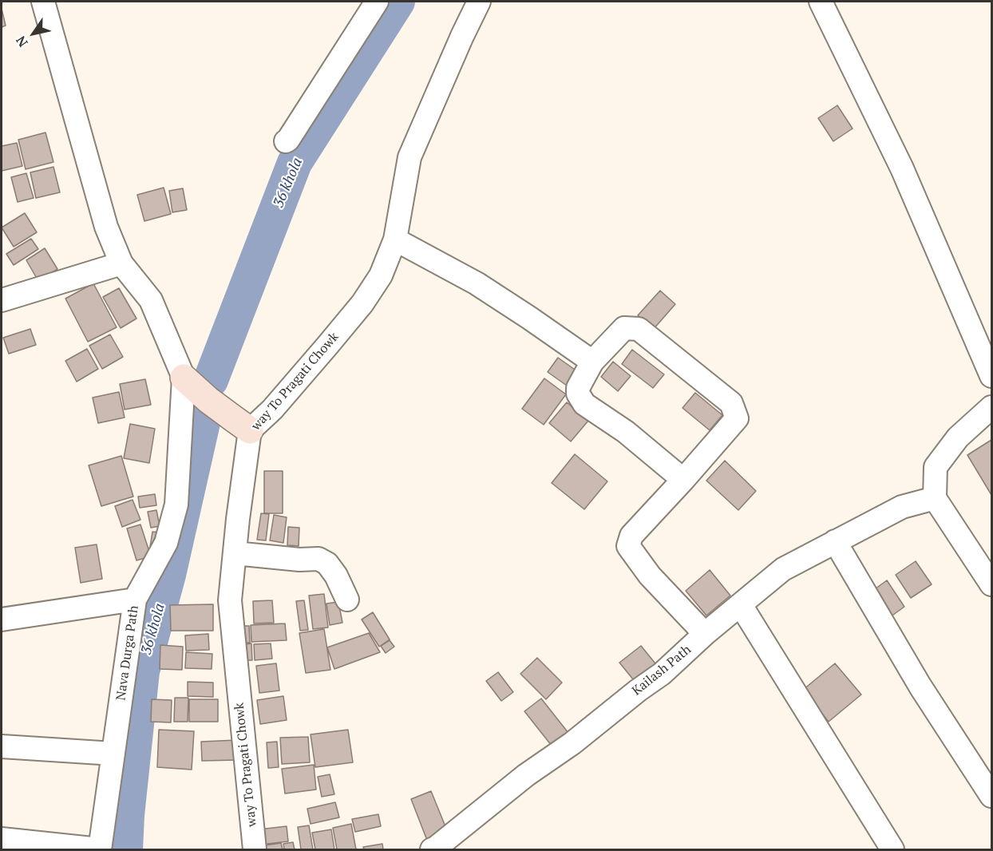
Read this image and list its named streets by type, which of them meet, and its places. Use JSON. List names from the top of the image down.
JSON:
{
  "streets": {
    "street": ["way To Pragati Chowk", "Nava Durga Path", "Kailash Path"]
  },
  "water": ["36 khola"],
  "north": "bottom left"
}
